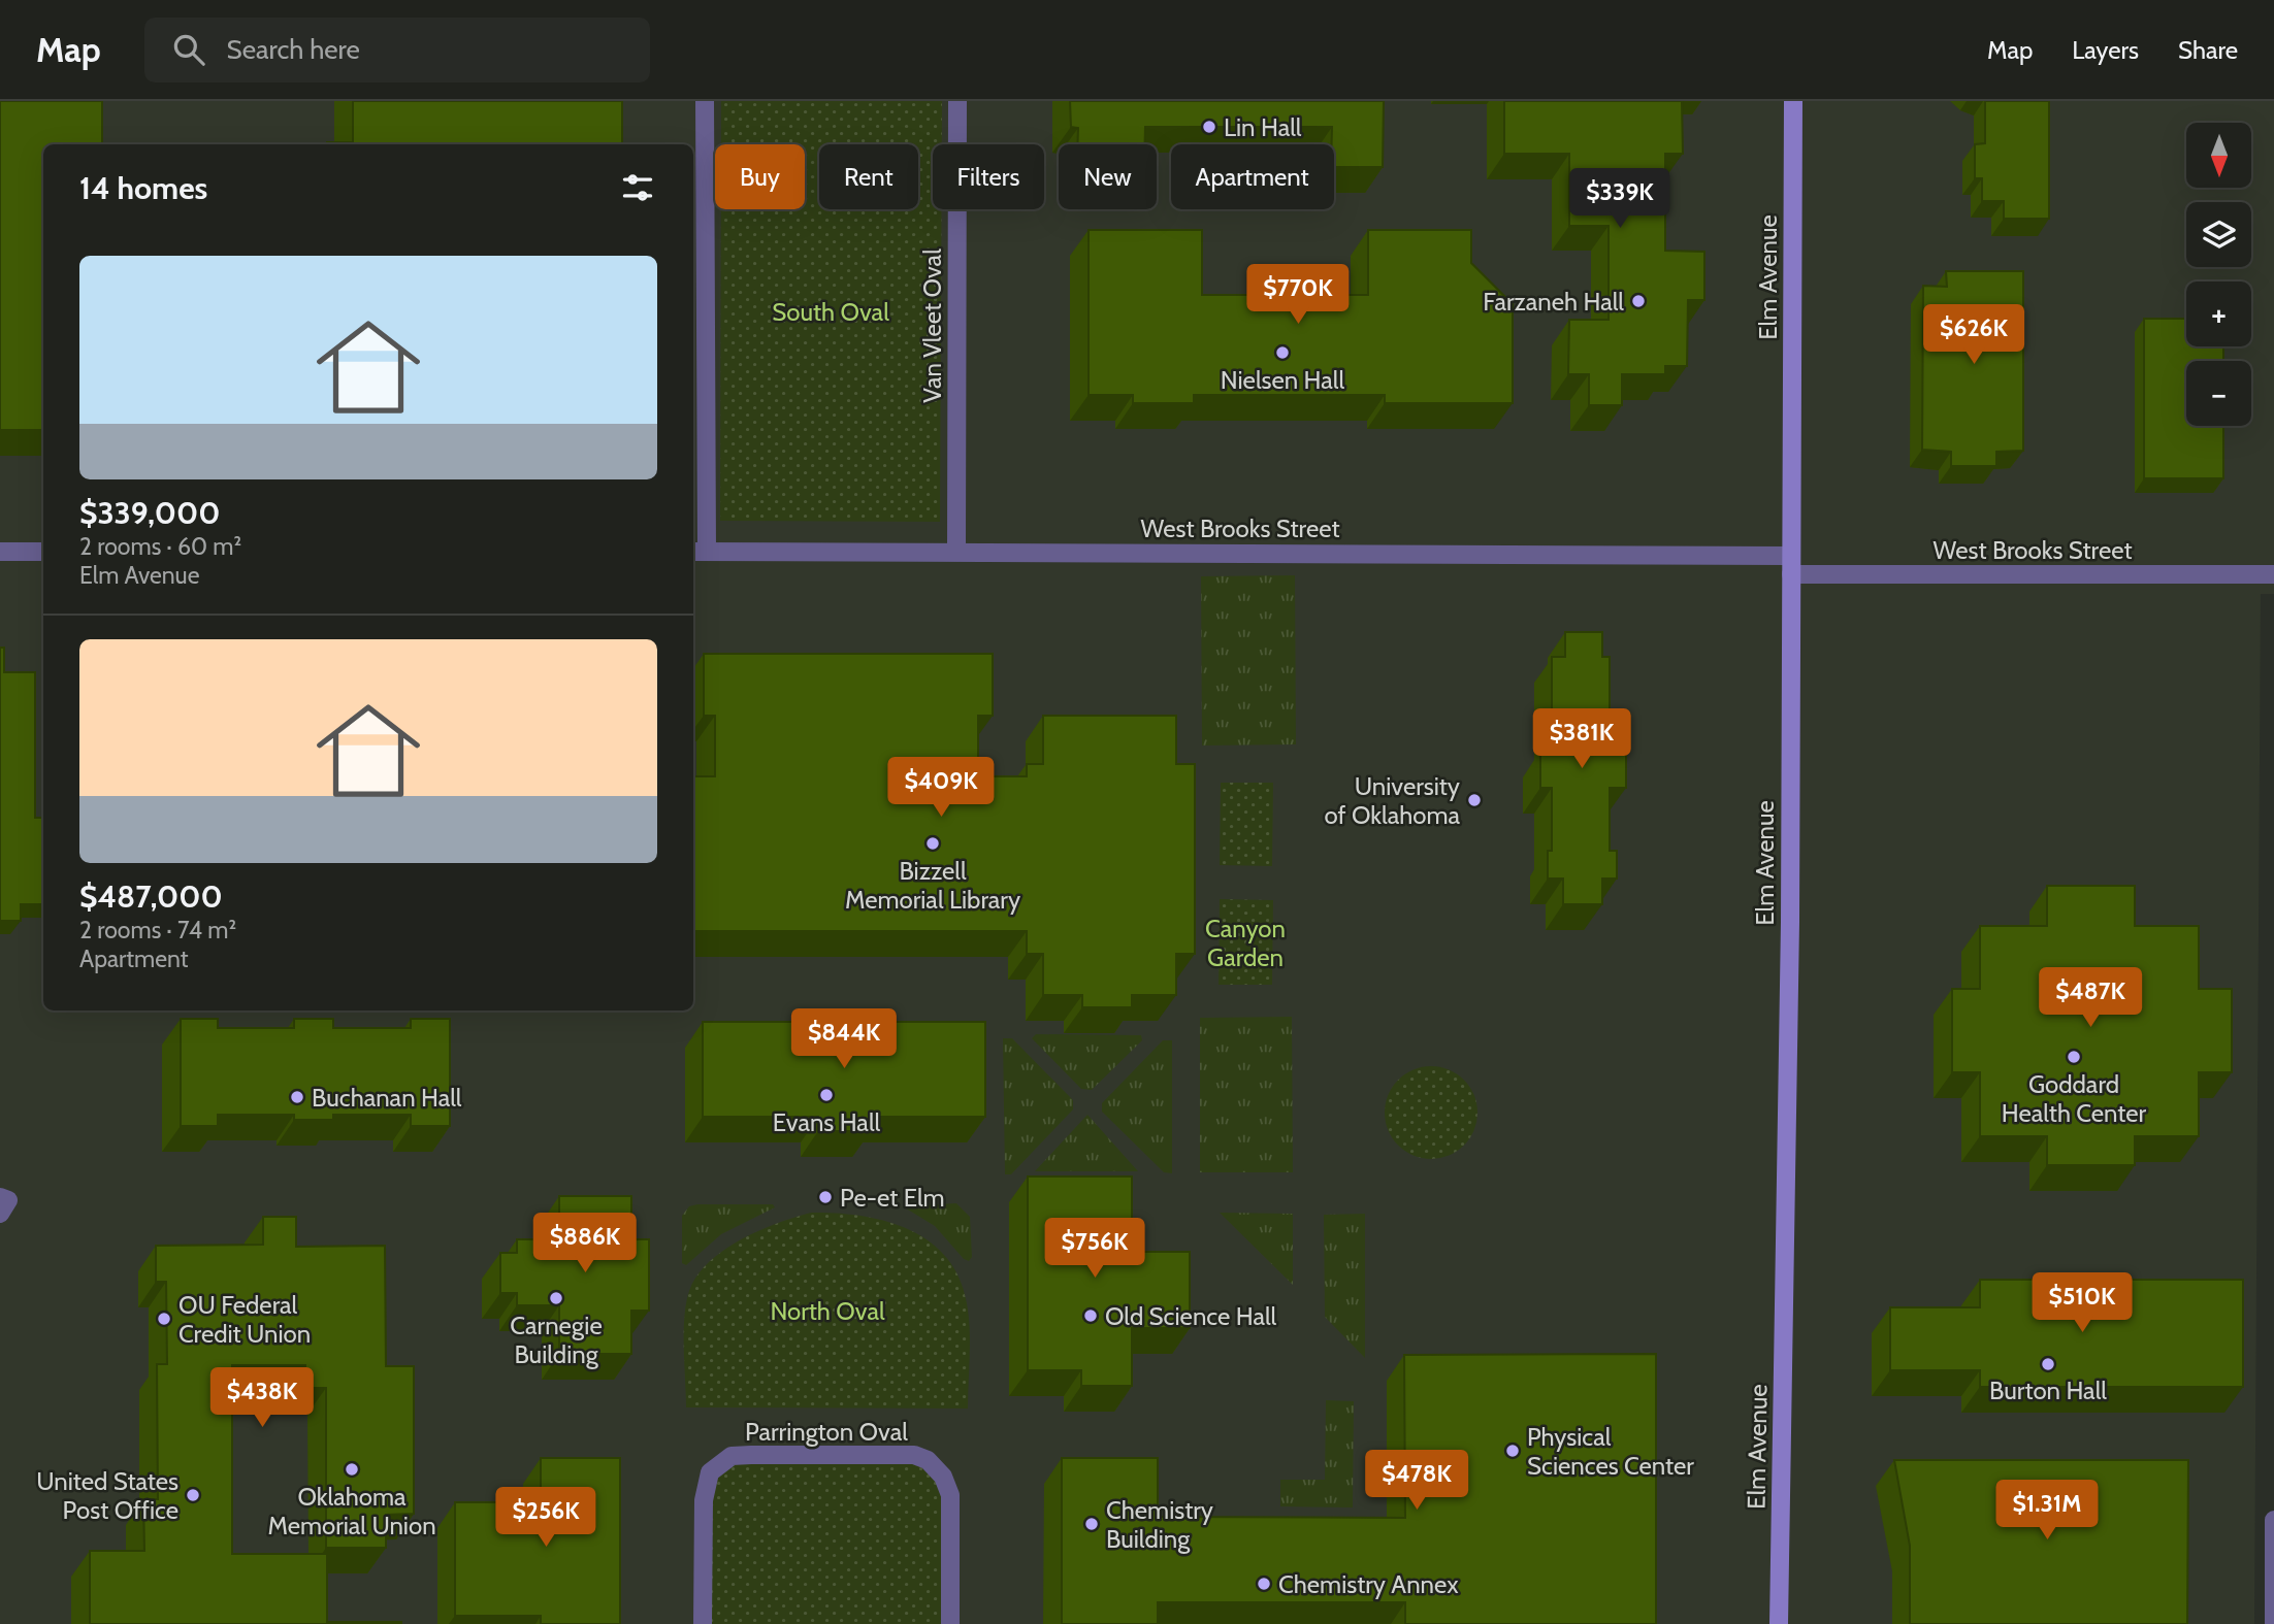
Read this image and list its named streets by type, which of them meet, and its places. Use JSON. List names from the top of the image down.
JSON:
{
  "streets": {
    "street": [
      "Elm Avenue",
      "Van Vleet Oval",
      "West Brooks Street",
      "Parrington Oval"
    ]
  },
  "crossings": [
    ["Elm Avenue", "West Brooks Street"],
    ["Van Vleet Oval", "West Brooks Street"]
  ],
  "parks": ["South Oval", "Canyon Garden", "North Oval"],
  "places": [
    "Lin Hall",
    "Farzaneh Hall",
    "Nielsen Hall",
    "University of Oklahoma",
    "Bizzell Memorial Library",
    "Goddard Health Center",
    "Evans Hall",
    "Buchanan Hall",
    "Pe-et Elm",
    "Carnegie Building",
    "Old Science Hall",
    "OU Federal Credit Union",
    "Burton Hall",
    "Physical Sciences Center",
    "Oklahoma Memorial Union",
    "United States Post Office",
    "Chemistry Building",
    "Chemistry Annex"
  ],
  "north": "bottom",
  "page": {
    "header": "Map",
    "search": "Search here",
    "nav": ["Map", "Layers", "Share"],
    "map_buttons": ["+", "−"],
    "chip": [
      "Buy",
      "Rent",
      "Filters",
      "New",
      "Apartment"
    ],
    "heading": "14 homes",
    "price": [
      "$339K",
      "$770K",
      "$626K",
      "$381K",
      "$409K",
      "$487K",
      "$844K",
      "$886K",
      "$756K",
      "$510K",
      "$438K",
      "$478K",
      "$1.31M",
      "$256K"
    ],
    "list": [
      {
        "name": "$339,000",
        "note": "2 rooms · 60 m² · Elm Avenue"
      },
      {
        "name": "$487,000",
        "note": "2 rooms · 74 m² · Apartment"
      }
    ]
  }
}
